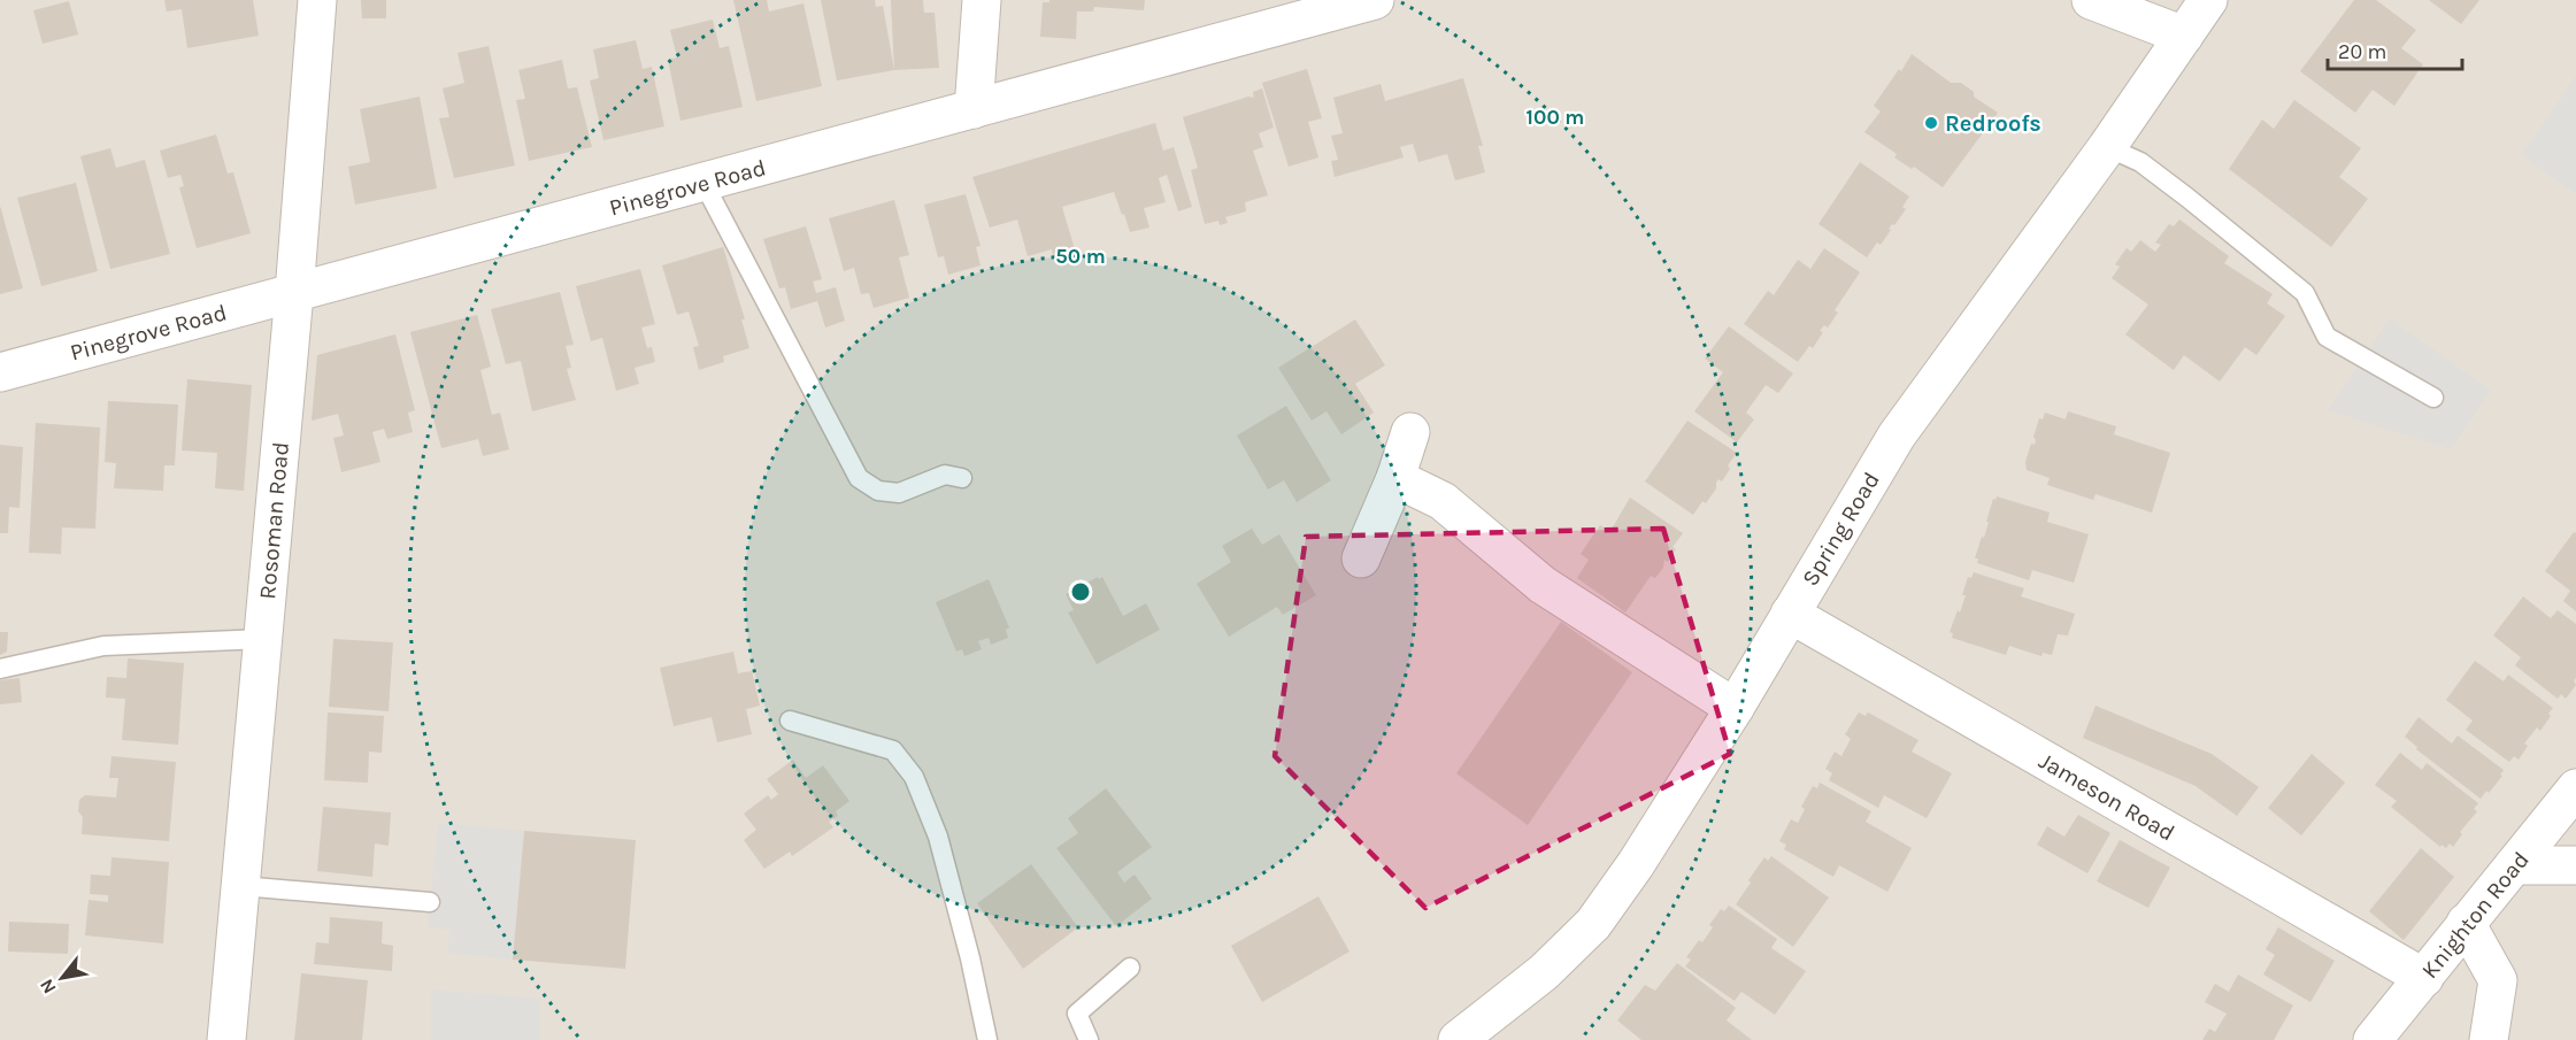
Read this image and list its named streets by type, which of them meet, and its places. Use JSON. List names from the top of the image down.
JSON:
{
  "streets": {
    "street": [
      "Pinegrove Road",
      "Rosoman Road",
      "Spring Road",
      "Jameson Road",
      "Knighton Road"
    ]
  },
  "crossings": [
    ["Pinegrove Road", "Rosoman Road"],
    ["Spring Road", "Jameson Road"],
    ["Jameson Road", "Knighton Road"]
  ],
  "places": ["Redroofs"],
  "scale_bar": "20 m",
  "north": "bottom left",
  "rings": ["100 m", "50 m"]
}
